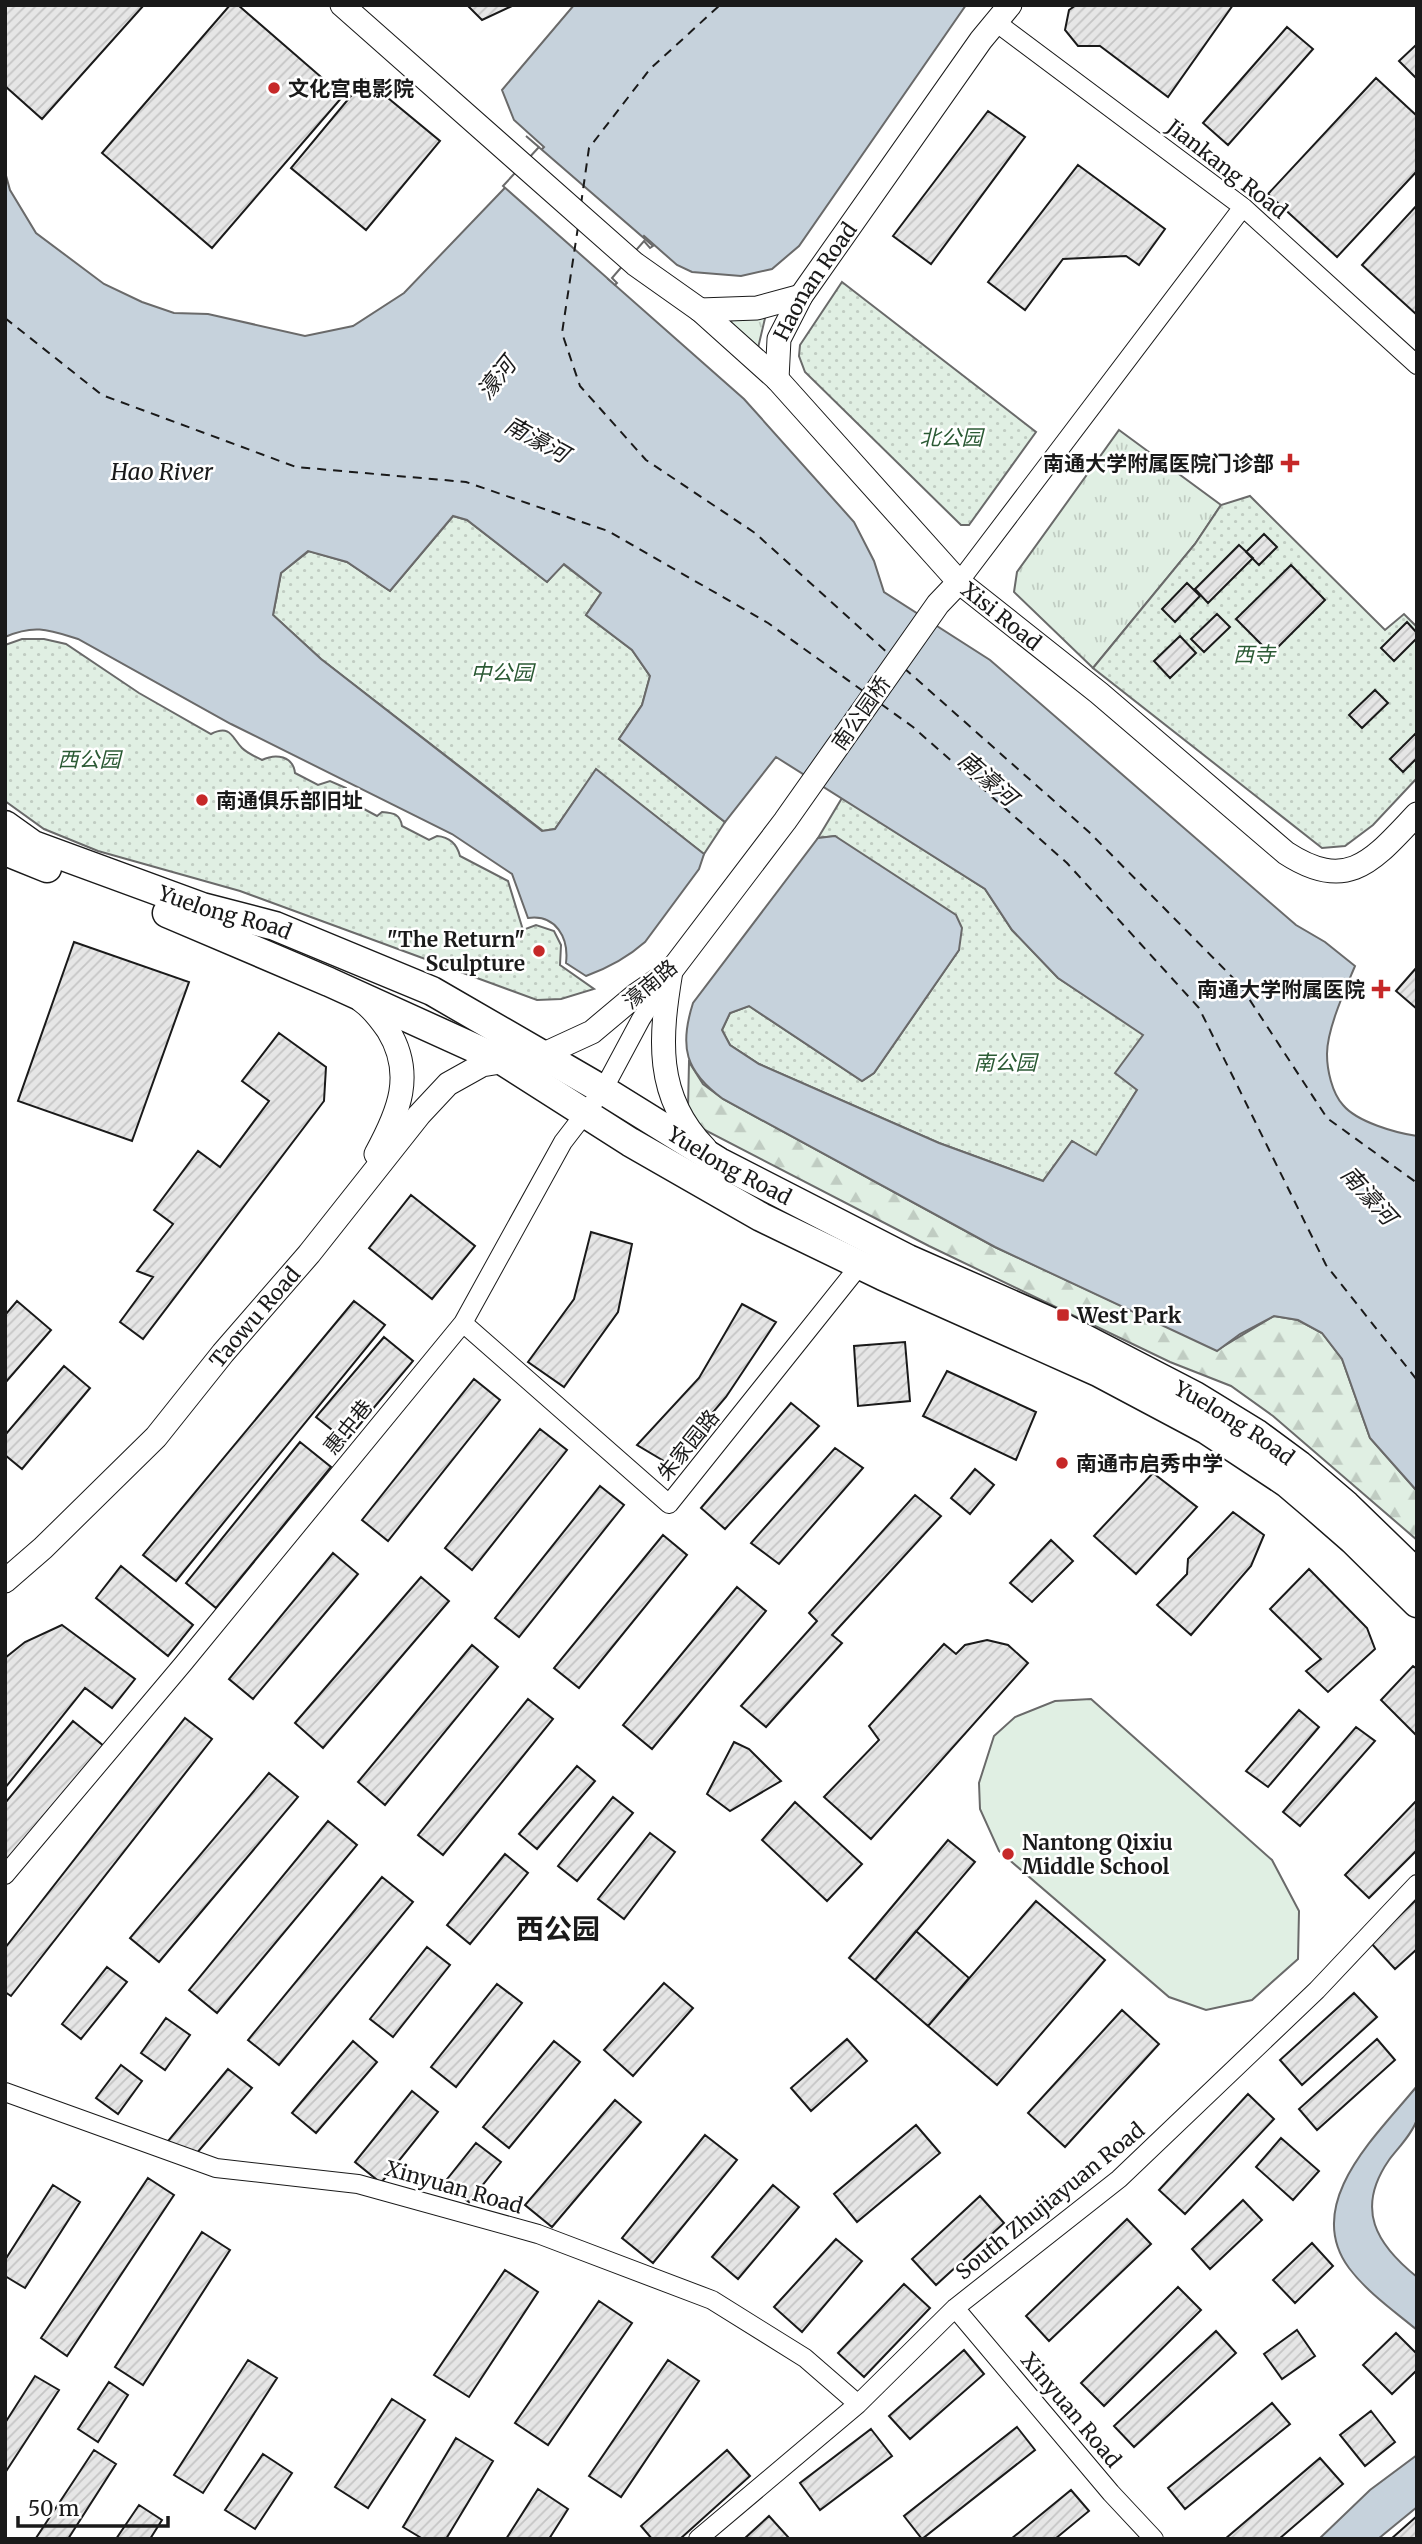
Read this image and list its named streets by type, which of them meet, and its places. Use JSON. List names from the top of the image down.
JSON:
{
  "streets": {
    "main road": ["Yuelong Road"],
    "street": [
      "Jiankang Road",
      "Haonan Road",
      "Xisi Road",
      "南公园桥",
      "濠南路",
      "Taowu Road",
      "惠中巷",
      "朱家园路",
      "Xinyuan Road",
      "South Zhujiayuan Road"
    ]
  },
  "crossings": [
    ["Jiankang Road", "Haonan Road"],
    ["Jiankang Road", "Xisi Road"],
    ["Xisi Road", "南公园桥"],
    ["南公园桥", "濠南路"],
    ["Yuelong Road", "濠南路"],
    ["Yuelong Road", "Taowu Road"],
    ["Yuelong Road", "惠中巷"],
    ["Yuelong Road", "朱家园路"],
    ["濠南路", "Taowu Road"],
    ["濠南路", "惠中巷"],
    ["惠中巷", "朱家园路"],
    ["Xinyuan Road", "South Zhujiayuan Road"]
  ],
  "districts": ["西公园"],
  "water": ["濠河", "南濠河", "Hao River"],
  "parks": [
    "北公园",
    "西寺",
    "中公园",
    "西公园",
    "南公园"
  ],
  "places": {
    "other": [
      "文化宫电影院",
      "南通俱乐部旧址",
      "\"The Return\" Sculpture",
      "南通市启秀中学",
      "Nantong Qixiu Middle School"
    ],
    "health": ["南通大学附属医院门诊部", "南通大学附属医院"],
    "transit": ["West Park"]
  },
  "scale_bar": "50 m"
}
